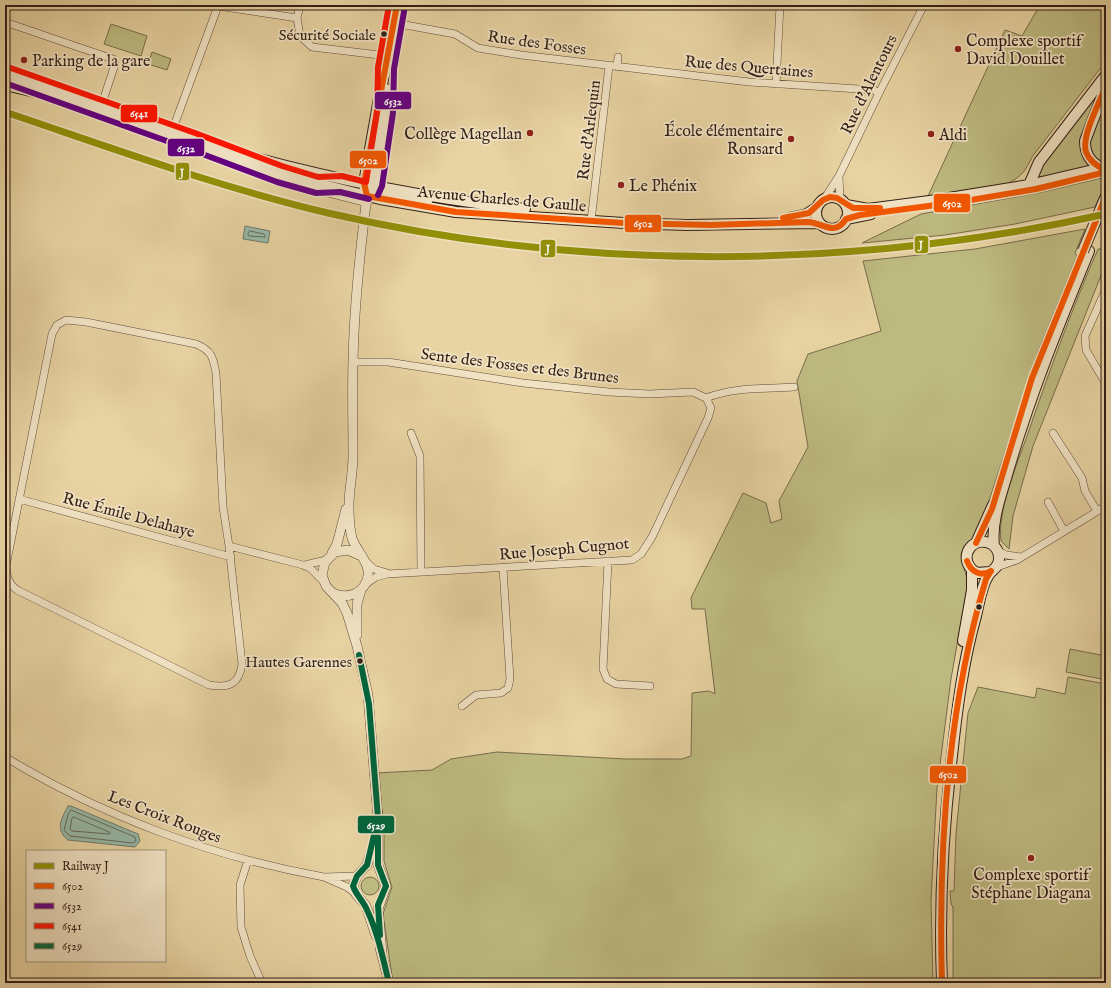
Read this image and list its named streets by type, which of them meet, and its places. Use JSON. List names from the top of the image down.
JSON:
{
  "streets": {
    "main road": ["Avenue Charles de Gaulle"],
    "street": [
      "Rue des Fosses",
      "Rue des Quertaines",
      "Rue d'Alentours",
      "Rue d'Arlequin",
      "Sente des Fosses et des Brunes",
      "Rue Émile Delahaye",
      "Rue Joseph Cugnot",
      "Les Croix Rouges"
    ]
  },
  "crossings": [
    ["Rue des Fosses", "Rue des Quertaines"],
    ["Rue des Fosses", "Rue d'Arlequin"],
    ["Rue des Quertaines", "Rue d'Alentours"],
    ["Rue des Quertaines", "Rue d'Arlequin"],
    ["Rue d'Alentours", "Avenue Charles de Gaulle"],
    ["Rue d'Arlequin", "Avenue Charles de Gaulle"],
    ["Sente des Fosses et des Brunes", "Rue Joseph Cugnot"]
  ],
  "places": [
    "Sécurité Sociale",
    "Complexe sportif David Douillet",
    "Parking de la gare",
    "Collège Magellan",
    "Aldi",
    "École élémentaire Ronsard",
    "Le Phénix",
    "Hautes Garennes",
    "Complexe sportif Stéphane Diagana"
  ],
  "lines": [
    "transit line 6502",
    "transit line 6541",
    "transit line 6532",
    "rail line J",
    "transit line 6529"
  ],
  "legend": [
    "Railway J",
    "6502",
    "6532",
    "6541",
    "6529"
  ]
}
